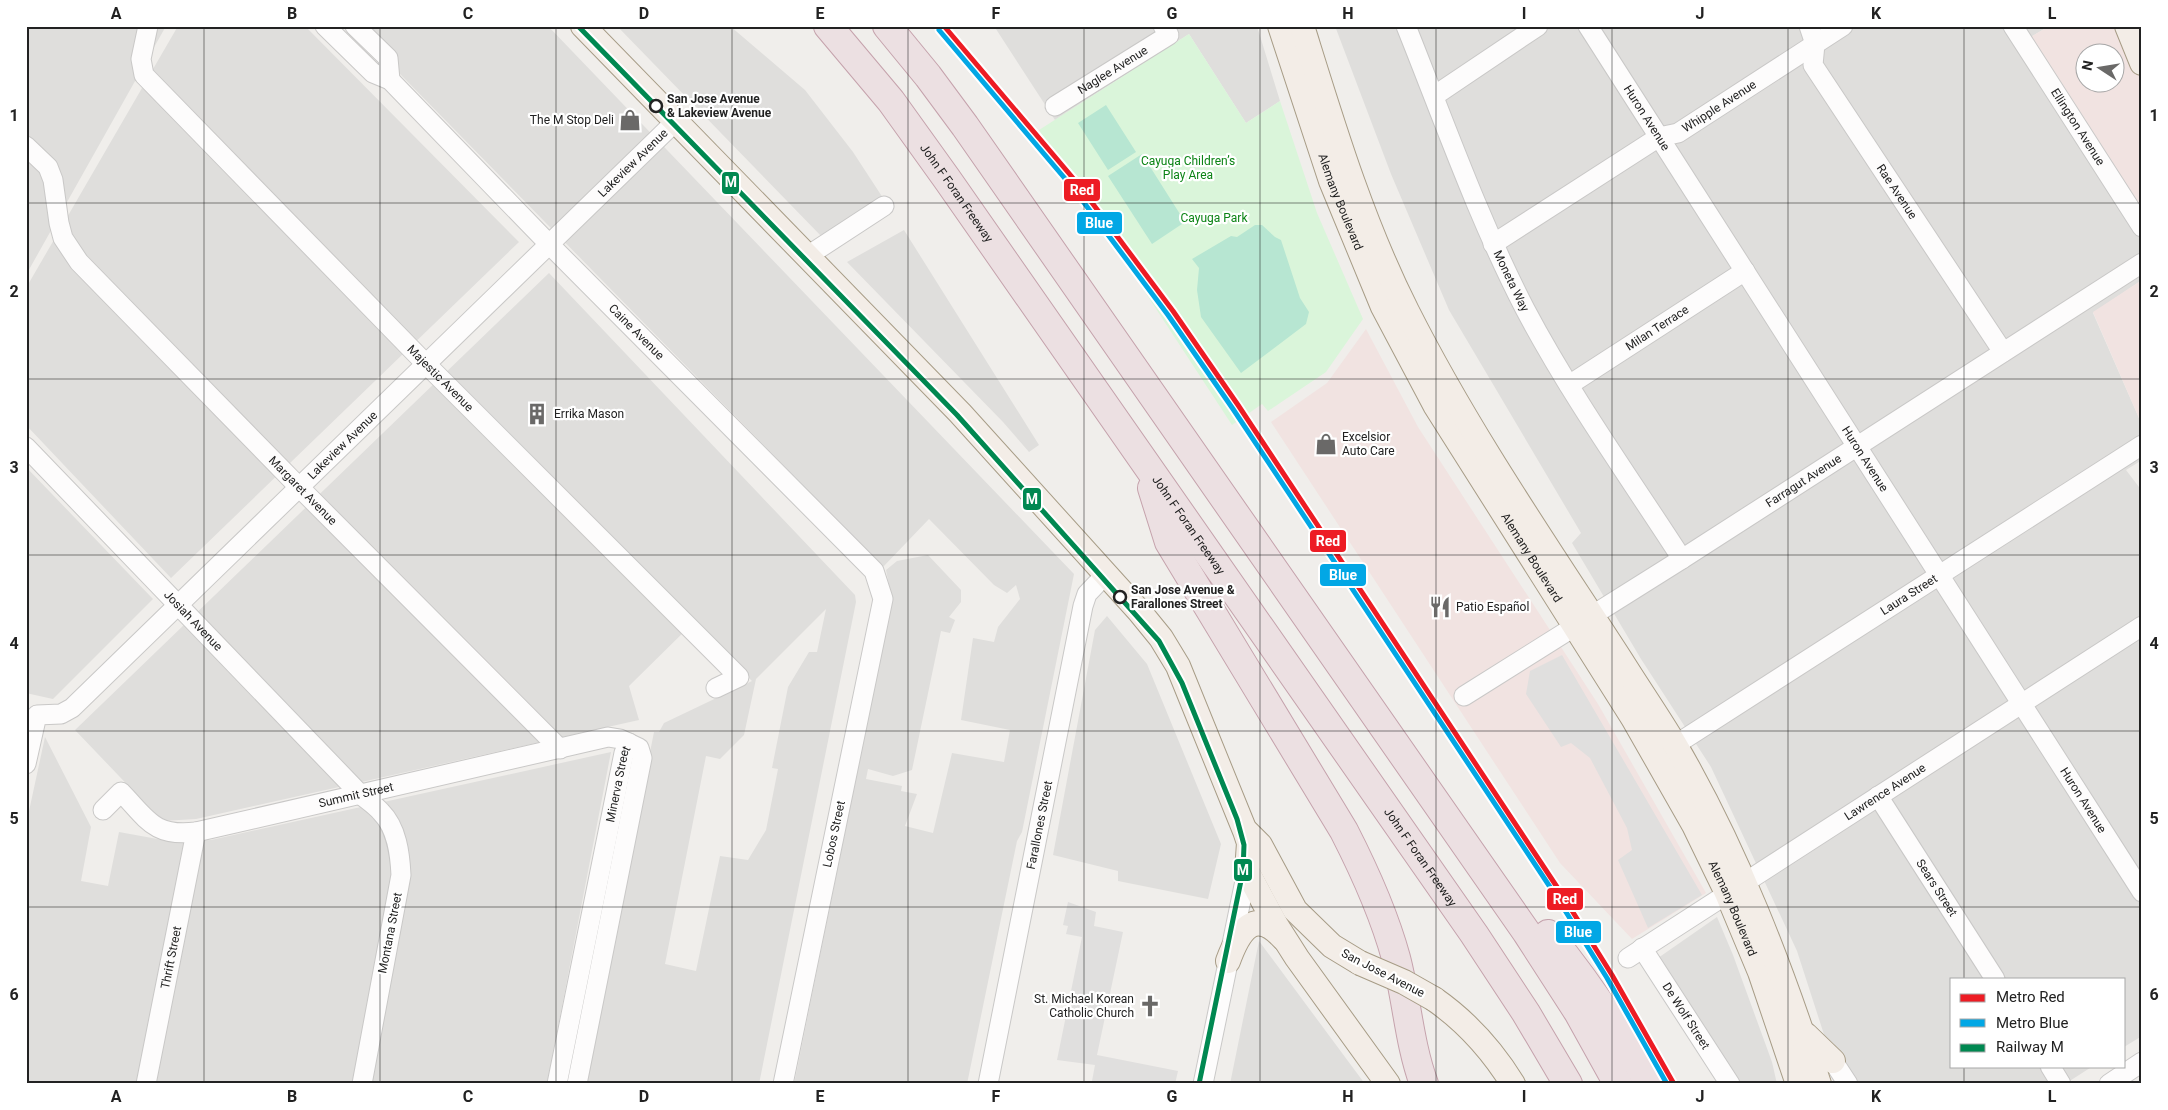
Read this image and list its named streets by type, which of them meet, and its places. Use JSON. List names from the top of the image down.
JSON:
{
  "streets": {
    "highway": ["John F Foran Freeway"],
    "main road": ["Alemany Boulevard", "San Jose Avenue"],
    "street": [
      "Naglee Avenue",
      "Whipple Avenue",
      "Huron Avenue",
      "Ellington Avenue",
      "Lakeview Avenue",
      "Rae Avenue",
      "Moneta Way",
      "Milan Terrace",
      "Caine Avenue",
      "Majestic Avenue",
      "Farragut Avenue",
      "Margaret Avenue",
      "Laura Street",
      "Josiah Avenue",
      "Minerva Street",
      "Lawrence Avenue",
      "Summit Street",
      "Farallones Street",
      "Lobos Street",
      "Sears Street",
      "Montana Street",
      "Thrift Street",
      "De Wolf Street"
    ]
  },
  "crossings": [
    ["Whipple Avenue", "Huron Avenue"],
    ["Whipple Avenue", "Rae Avenue"],
    ["Whipple Avenue", "Moneta Way"],
    ["Huron Avenue", "Milan Terrace"],
    ["Huron Avenue", "Farragut Avenue"],
    ["Huron Avenue", "Laura Street"],
    ["Huron Avenue", "Lawrence Avenue"],
    ["Lakeview Avenue", "Caine Avenue"],
    ["Lakeview Avenue", "Majestic Avenue"],
    ["Lakeview Avenue", "Margaret Avenue"],
    ["Lakeview Avenue", "Josiah Avenue"],
    ["Lakeview Avenue", "San Jose Avenue"],
    ["Rae Avenue", "Farragut Avenue"],
    ["Alemany Boulevard", "Farragut Avenue"],
    ["Alemany Boulevard", "Laura Street"],
    ["Alemany Boulevard", "Lawrence Avenue"],
    ["Moneta Way", "Milan Terrace"],
    ["Moneta Way", "Farragut Avenue"],
    ["Caine Avenue", "Lobos Street"],
    ["Margaret Avenue", "Summit Street"],
    ["Josiah Avenue", "Summit Street"],
    ["Josiah Avenue", "Montana Street"],
    ["Minerva Street", "Summit Street"],
    ["Lawrence Avenue", "Sears Street"],
    ["Lawrence Avenue", "De Wolf Street"],
    ["Summit Street", "Montana Street"],
    ["Summit Street", "Thrift Street"],
    ["Farallones Street", "San Jose Avenue"]
  ],
  "parks": ["Cayuga Children’s Play Area", "Cayuga Park"],
  "places": {
    "other": ["San Jose Avenue & Lakeview Avenue", "San Jose Avenue & Farallones Street"],
    "shop": ["The M Stop Deli", "Excelsior Auto Care"],
    "building": ["Errika Mason"],
    "restaurant": ["Patio Español"],
    "church": ["St. Michael Korean Catholic Church"]
  },
  "lines": ["metro line Red", "rail line M", "metro line Blue"],
  "legend": ["Metro Red", "Metro Blue", "Railway M"],
  "north": "left",
  "grid": {
    "columns": [
      "A",
      "B",
      "C",
      "D",
      "E",
      "F",
      "G",
      "H",
      "I",
      "J",
      "K",
      "L"
    ],
    "rows": [
      "1",
      "2",
      "3",
      "4",
      "5",
      "6"
    ]
  }
}
